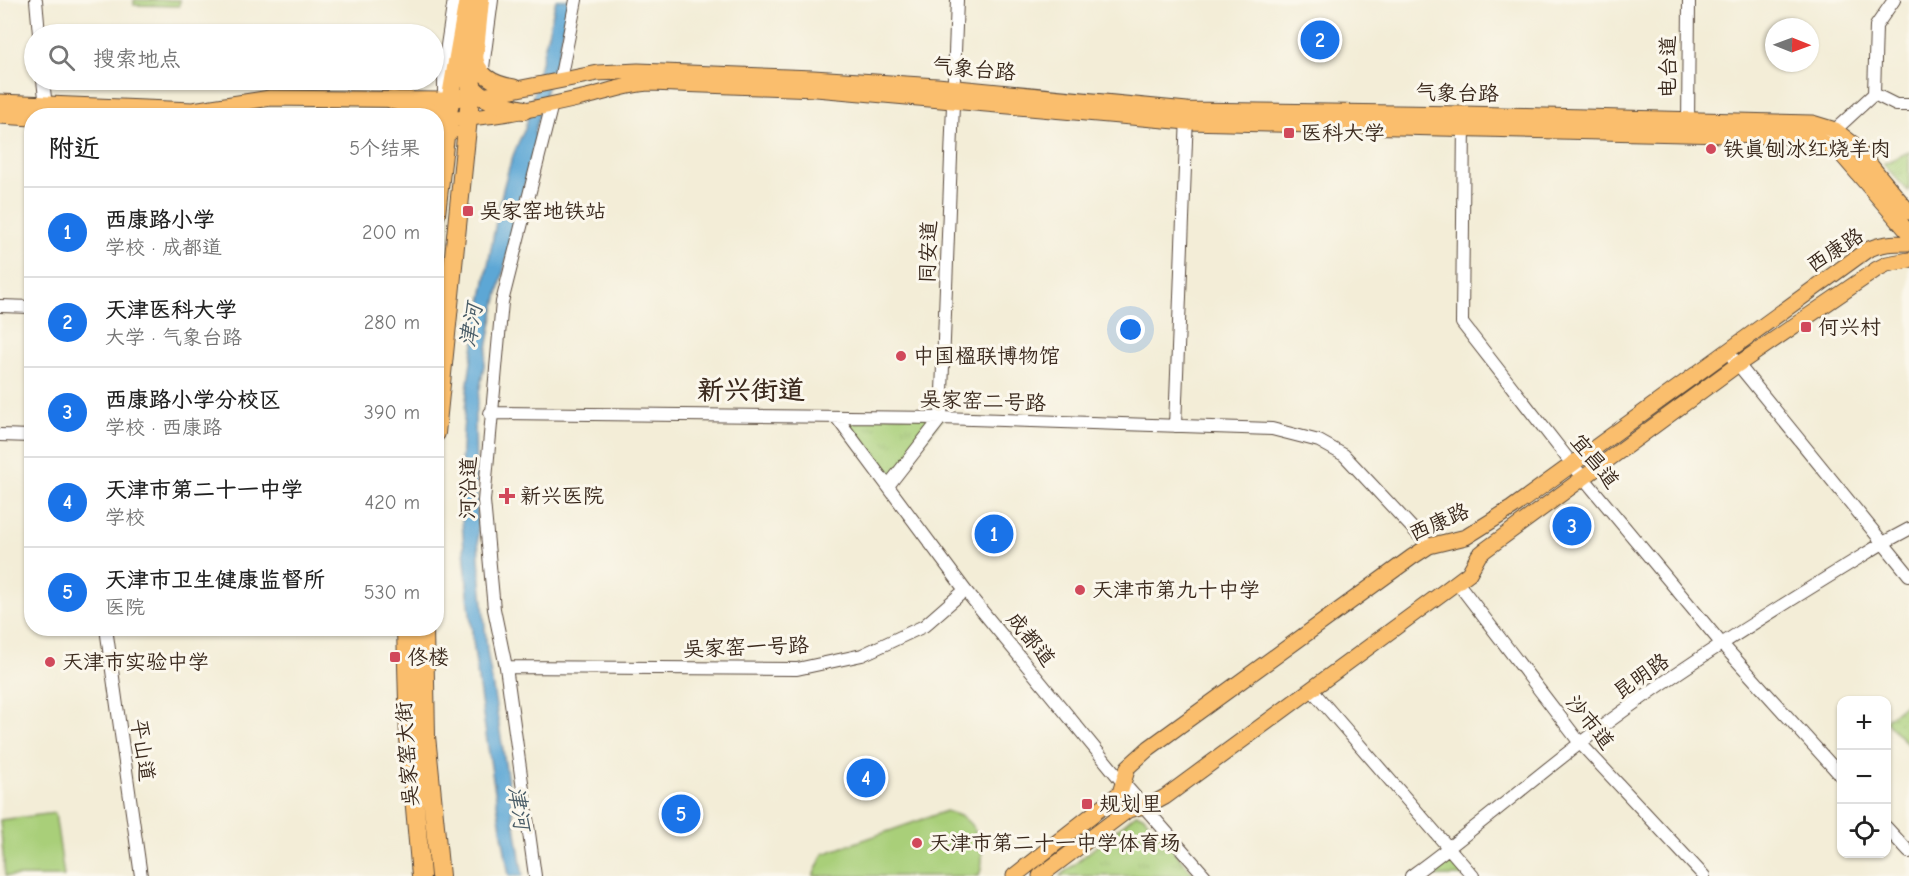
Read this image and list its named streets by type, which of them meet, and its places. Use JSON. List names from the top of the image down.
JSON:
{
  "streets": {
    "highway": ["吴家窑大街"],
    "main road": ["气象台路", "西康路"],
    "street": [
      "电台道",
      "同安道",
      "吴家窑二号路",
      "宜昌道",
      "河沿道",
      "成都道",
      "吴家窑一号路",
      "昆明路",
      "沙市道",
      "平山道"
    ]
  },
  "crossings": [
    ["电台道", "气象台路"],
    ["气象台路", "同安道"],
    ["气象台路", "宜昌道"],
    ["气象台路", "河沿道"],
    ["西康路", "吴家窑二号路"],
    ["西康路", "宜昌道"],
    ["西康路", "成都道"],
    ["西康路", "沙市道"],
    ["同安道", "吴家窑二号路"],
    ["吴家窑二号路", "河沿道"],
    ["吴家窑二号路", "成都道"],
    ["宜昌道", "昆明路"],
    ["河沿道", "吴家窑一号路"],
    ["成都道", "吴家窑一号路"],
    ["昆明路", "沙市道"]
  ],
  "districts": ["新兴街道"],
  "water": ["津河"],
  "places": {
    "transit": [
      "医科大学",
      "吴家窑地铁站",
      "何兴村",
      "佟楼",
      "规划里"
    ],
    "other": [
      "铁真刨冰红烧羊肉",
      "中国楹联博物馆",
      "天津市第九十中学",
      "天津市实验中学",
      "天津市第二十一中学体育场"
    ],
    "health": ["新兴医院"]
  },
  "north": "right",
  "page": {
    "pins": [
      "2",
      "3",
      "1",
      "4",
      "5"
    ],
    "search": "搜索地点",
    "heading": ["附近", "5个结果"],
    "list": [
      {
        "mark": "1",
        "name": "西康路小学",
        "note": "学校 · 成都道",
        "value": "200 m"
      },
      {
        "mark": "2",
        "name": "天津医科大学",
        "note": "大学 · 气象台路",
        "value": "280 m"
      },
      {
        "mark": "3",
        "name": "西康路小学分校区",
        "note": "学校 · 西康路",
        "value": "390 m"
      },
      {
        "mark": "4",
        "name": "天津市第二十一中学",
        "note": "学校",
        "value": "420 m"
      },
      {
        "mark": "5",
        "name": "天津市卫生健康监督所",
        "note": "医院",
        "value": "530 m"
      }
    ],
    "map_buttons": ["+", "−"]
  }
}
